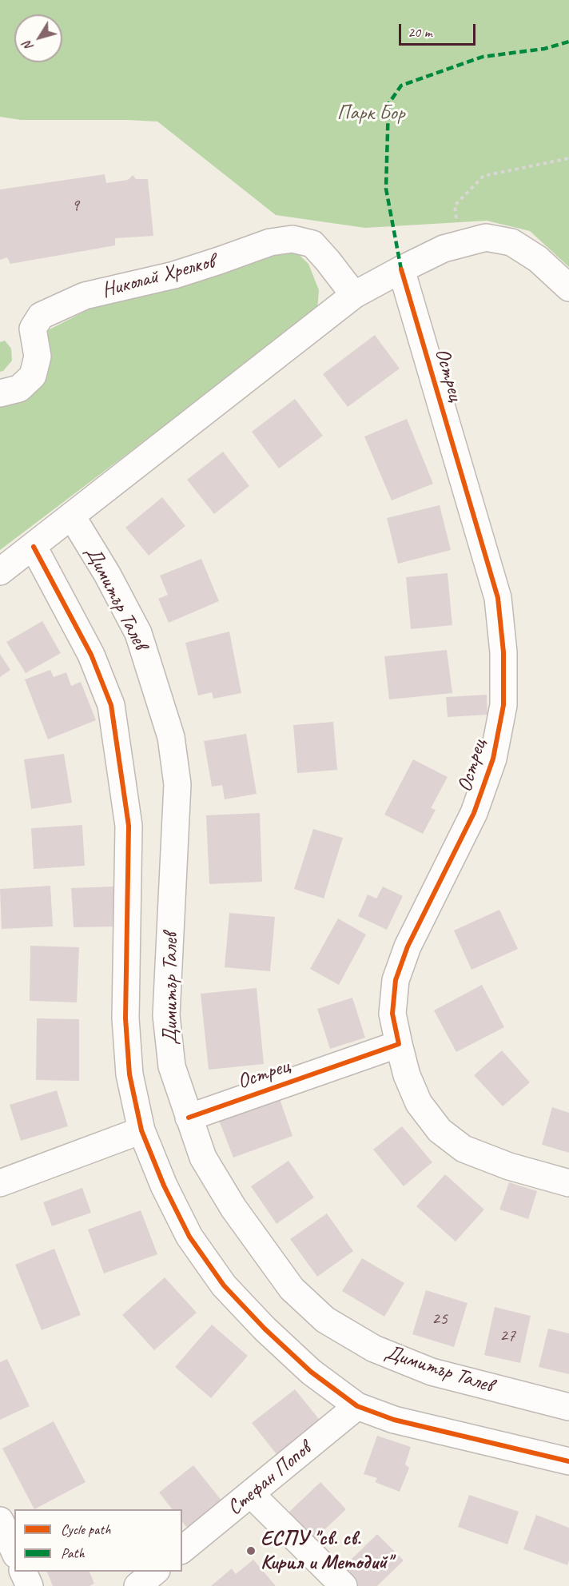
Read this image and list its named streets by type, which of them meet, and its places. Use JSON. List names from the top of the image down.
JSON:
{
  "streets": {
    "street": [
      "Николай Хрелков",
      "Острец",
      "Димитър Талев",
      "Стефан Попов"
    ]
  },
  "crossings": [
    ["Острец", "Димитър Талев"]
  ],
  "parks": ["Парк Бор"],
  "places": ["ЕСПУ \"св. св. Кирил и Методий\""],
  "house_numbers": ["9", "25", "27"],
  "legend": ["Cycle path", "Path"],
  "scale_bar": "20 m",
  "north": "bottom left"
}
